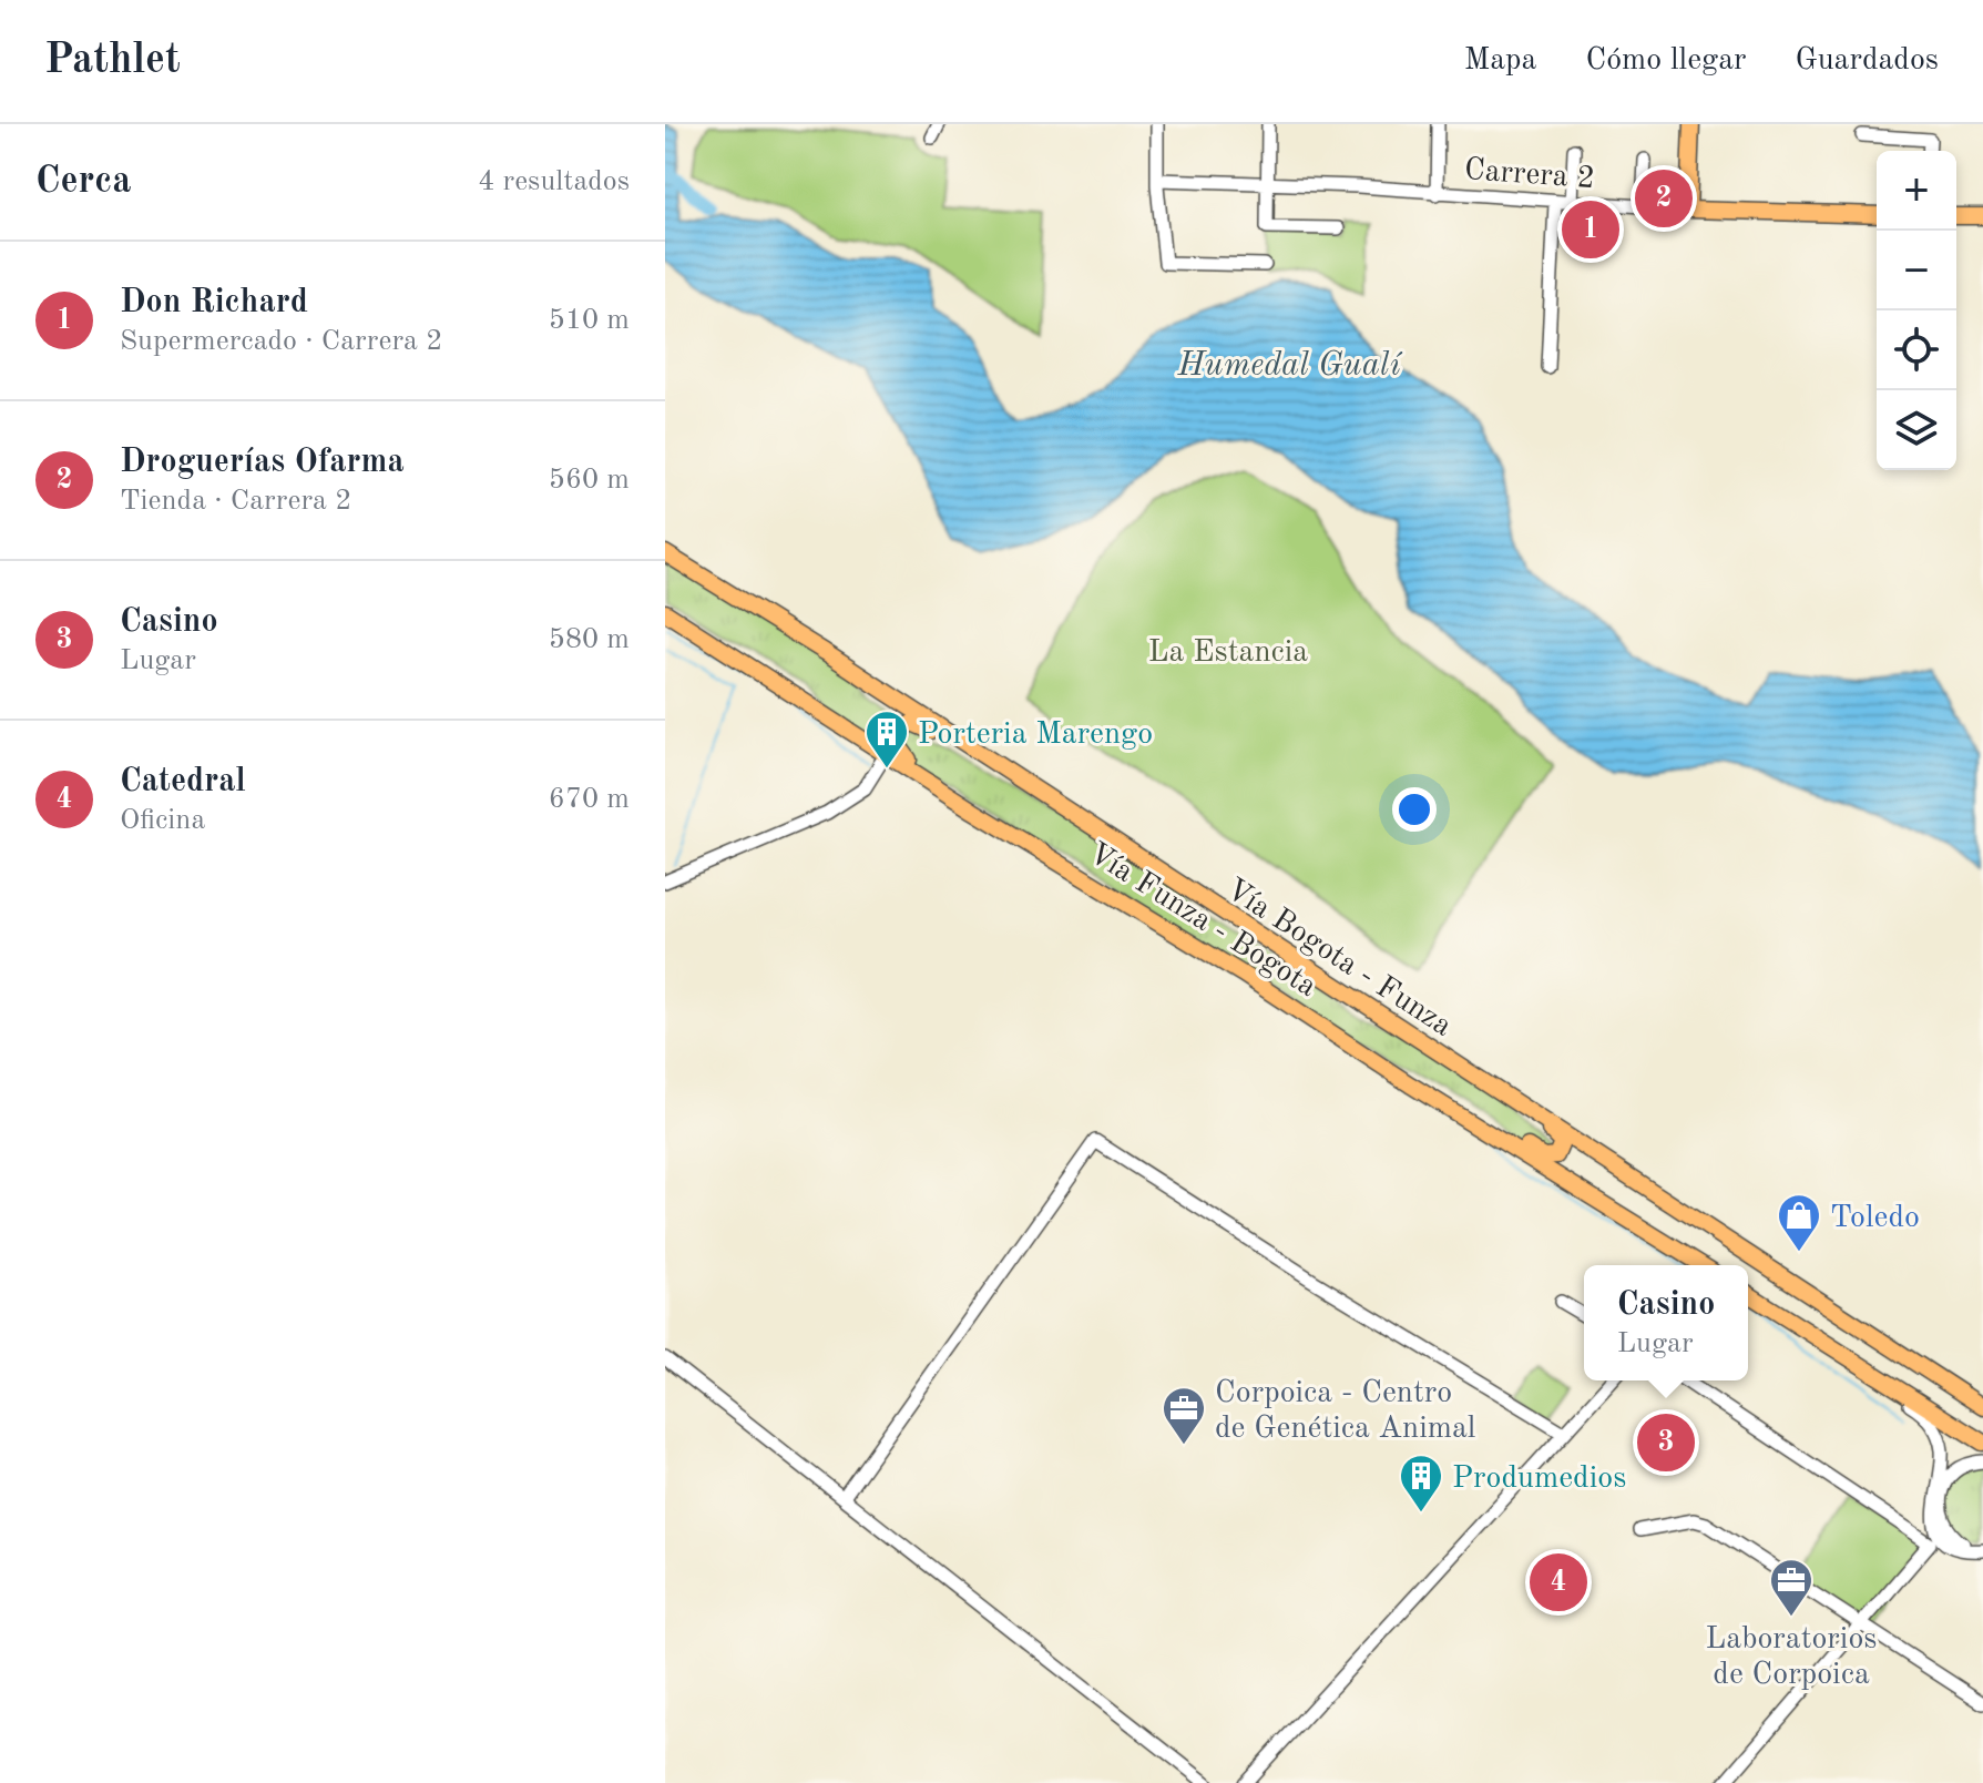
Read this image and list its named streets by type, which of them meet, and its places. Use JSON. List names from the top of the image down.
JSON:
{
  "streets": {
    "main road": ["Carrera 2", "Vía Funza - Bogota", "Vía Bogota - Funza"]
  },
  "water": ["Humedal Gualí"],
  "parks": ["La Estancia"],
  "places": {
    "building": ["Porteria Marengo", "Produmedios"],
    "shop": ["Toledo"],
    "office": ["Corpoica - Centro de Genética Animal", "Laboratorios de Corpoica"]
  },
  "page": {
    "header": "Pathlet",
    "nav": ["Mapa", "Cómo llegar", "Guardados"],
    "heading": ["Cerca", "4 resultados"],
    "map_buttons": ["+", "−"],
    "pins": [
      "2",
      "1",
      "3",
      "4"
    ],
    "list": [
      {
        "mark": "1",
        "name": "Don Richard",
        "note": "Supermercado · Carrera 2",
        "value": "510 m"
      },
      {
        "mark": "2",
        "name": "Droguerías Ofarma",
        "note": "Tienda · Carrera 2",
        "value": "560 m"
      },
      {
        "mark": "3",
        "name": "Casino",
        "note": "Lugar",
        "value": "580 m"
      },
      {
        "mark": "4",
        "name": "Catedral",
        "note": "Oficina",
        "value": "670 m"
      }
    ],
    "popup": ["Casino", "Lugar"]
  }
}
